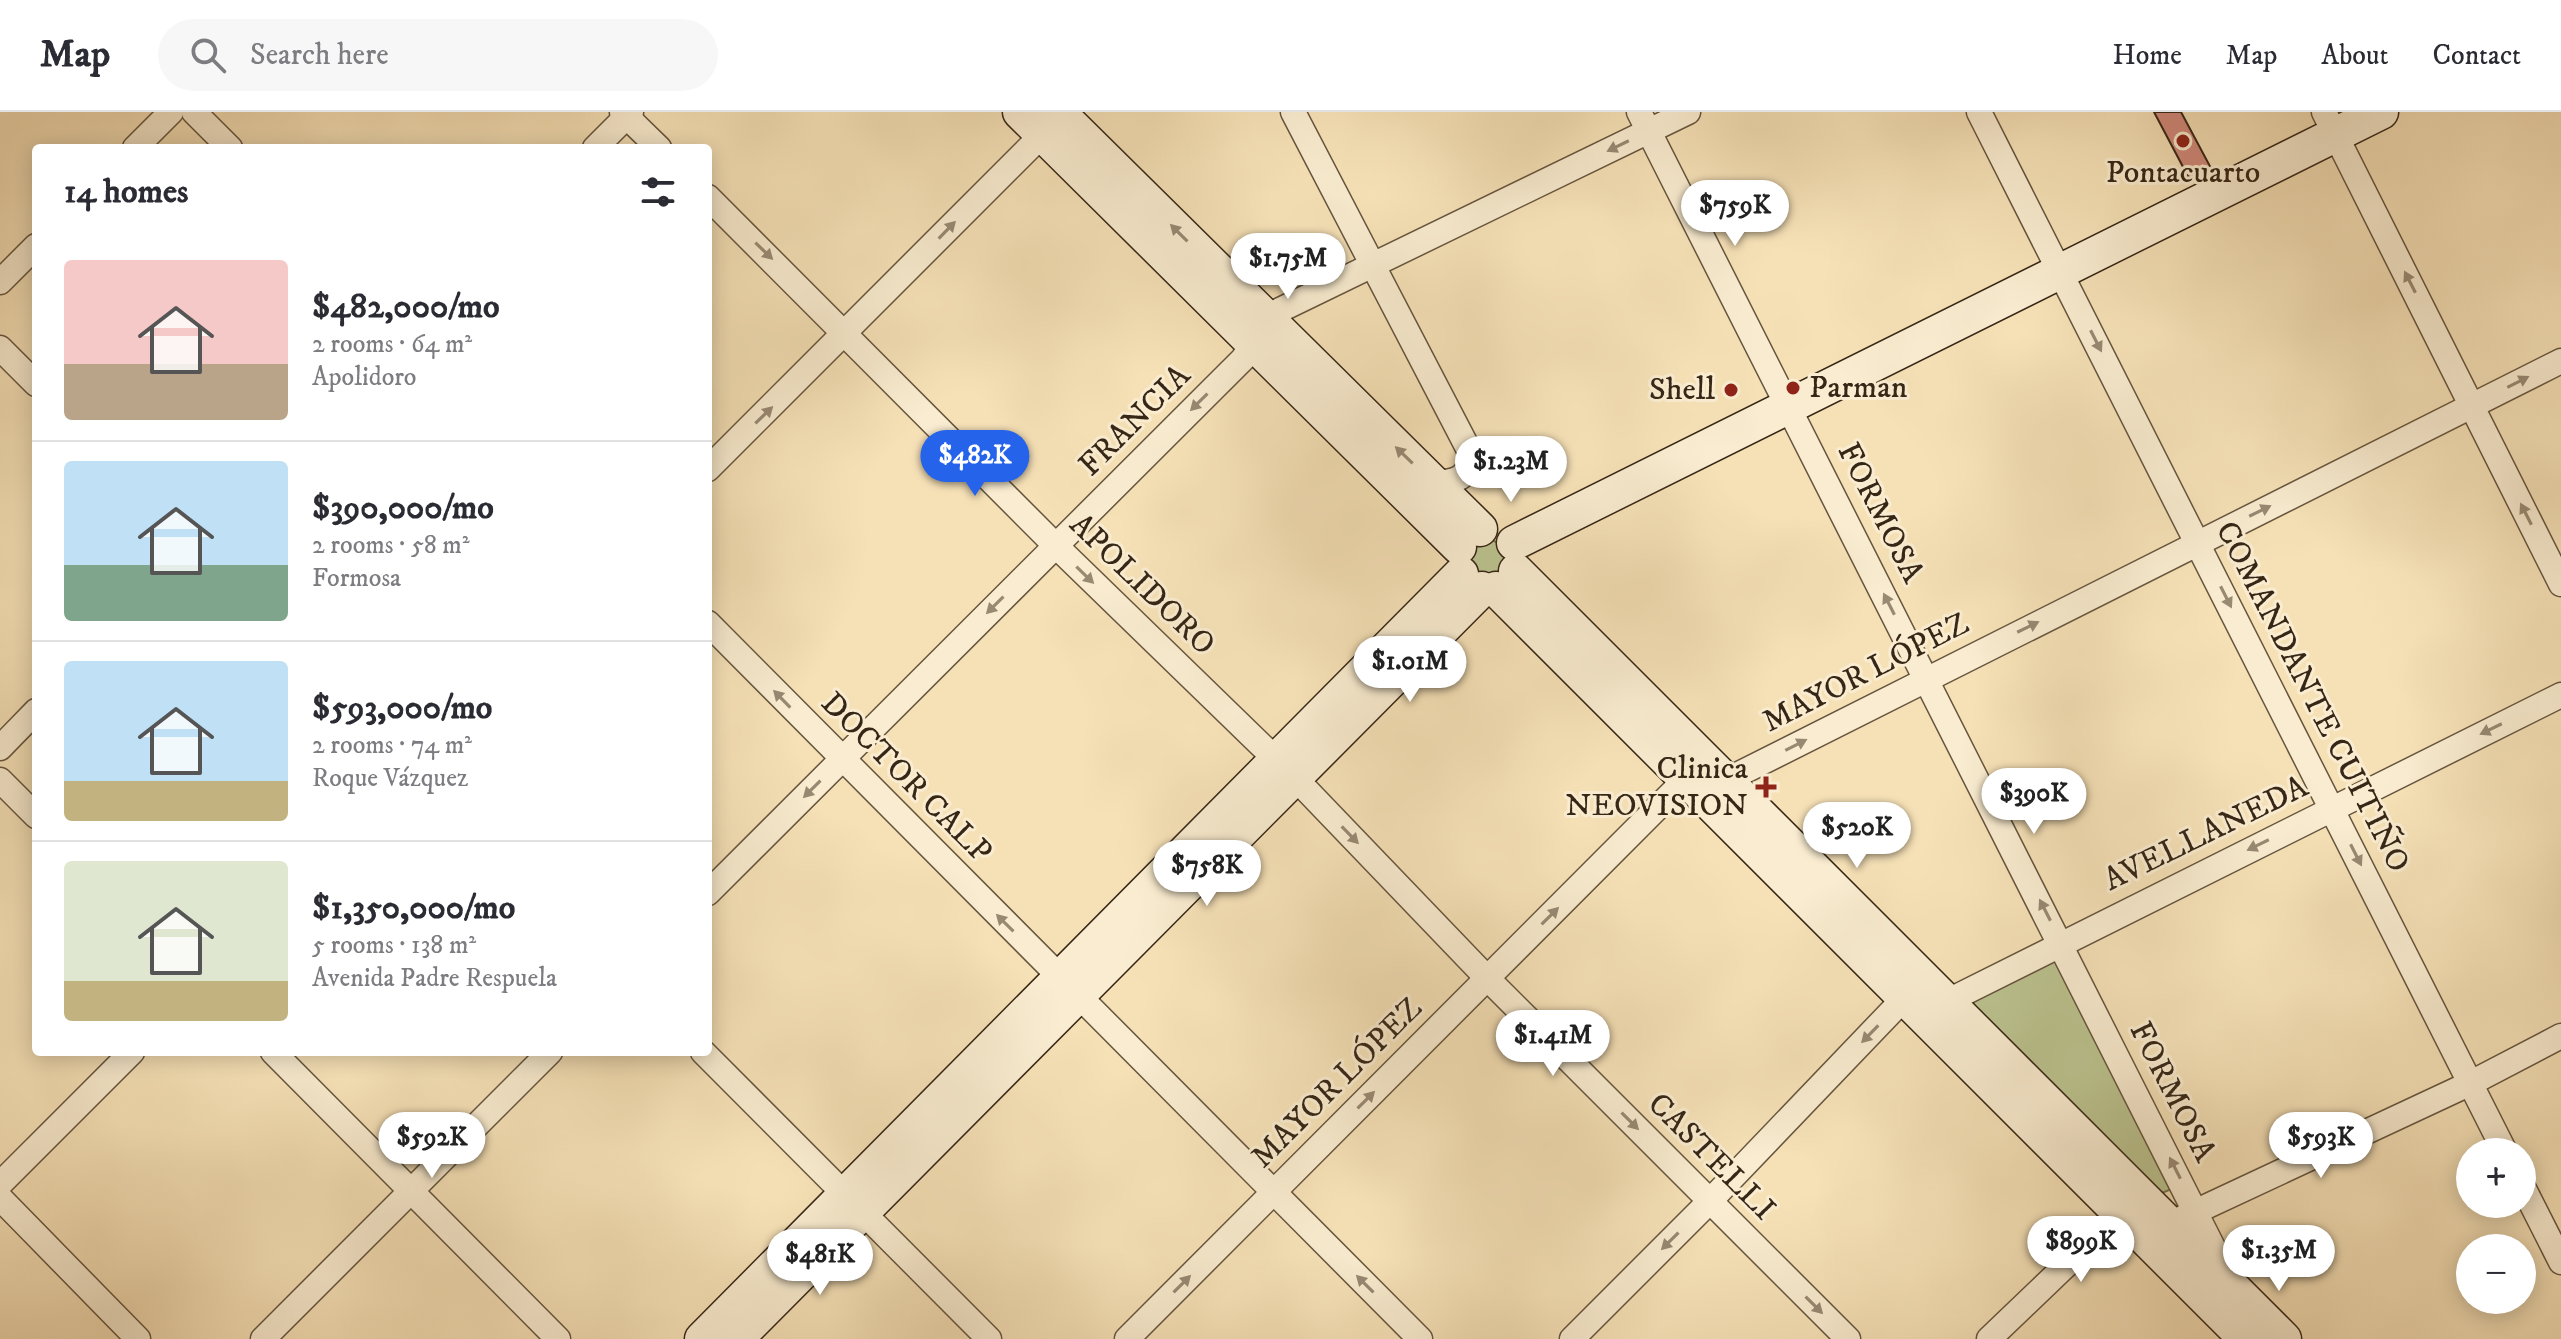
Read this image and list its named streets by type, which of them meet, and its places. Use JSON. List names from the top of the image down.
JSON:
{
  "streets": {
    "street": [
      "FRANCIA",
      "FORMOSA",
      "APOLIDORO",
      "MAYOR LÓPEZ",
      "COMANDANTE CUITIÑO",
      "DOCTOR CALP",
      "AVELLANEDA",
      "CASTELLI"
    ]
  },
  "crossings": [
    ["FRANCIA", "FORMOSA"],
    ["FRANCIA", "APOLIDORO"],
    ["FRANCIA", "DOCTOR CALP"],
    ["FORMOSA", "MAYOR LÓPEZ"],
    ["FORMOSA", "AVELLANEDA"],
    ["APOLIDORO", "CASTELLI"],
    ["MAYOR LÓPEZ", "COMANDANTE CUITIÑO"],
    ["MAYOR LÓPEZ", "DOCTOR CALP"],
    ["MAYOR LÓPEZ", "CASTELLI"],
    ["COMANDANTE CUITIÑO", "AVELLANEDA"]
  ],
  "one_way": [
    "FRANCIA",
    "FORMOSA",
    "APOLIDORO",
    "MAYOR LÓPEZ",
    "COMANDANTE CUITIÑO",
    "DOCTOR CALP",
    "AVELLANEDA",
    "CASTELLI"
  ],
  "places": {
    "other": ["Pontacuarto", "Parman", "Shell"],
    "health": ["Clinica NEOVISION"]
  },
  "page": {
    "header": "Map",
    "search": "Search here",
    "nav": [
      "Home",
      "Map",
      "About",
      "Contact"
    ],
    "heading": "14 homes",
    "price": [
      "$759K",
      "$1.75M",
      "$482K",
      "$1.23M",
      "$1.01M",
      "$390K",
      "$520K",
      "$758K",
      "$1.41M",
      "$592K",
      "$593K",
      "$899K",
      "$1.35M",
      "$481K"
    ],
    "list": [
      {
        "name": "$482,000/mo",
        "note": "2 rooms · 64 m² · Apolidoro"
      },
      {
        "name": "$390,000/mo",
        "note": "2 rooms · 58 m² · Formosa"
      },
      {
        "name": "$593,000/mo",
        "note": "2 rooms · 74 m² · Roque Vázquez"
      },
      {
        "name": "$1,350,000/mo",
        "note": "5 rooms · 138 m² · Avenida Padre Respuela"
      }
    ],
    "map_buttons": ["+", "−"]
  }
}
